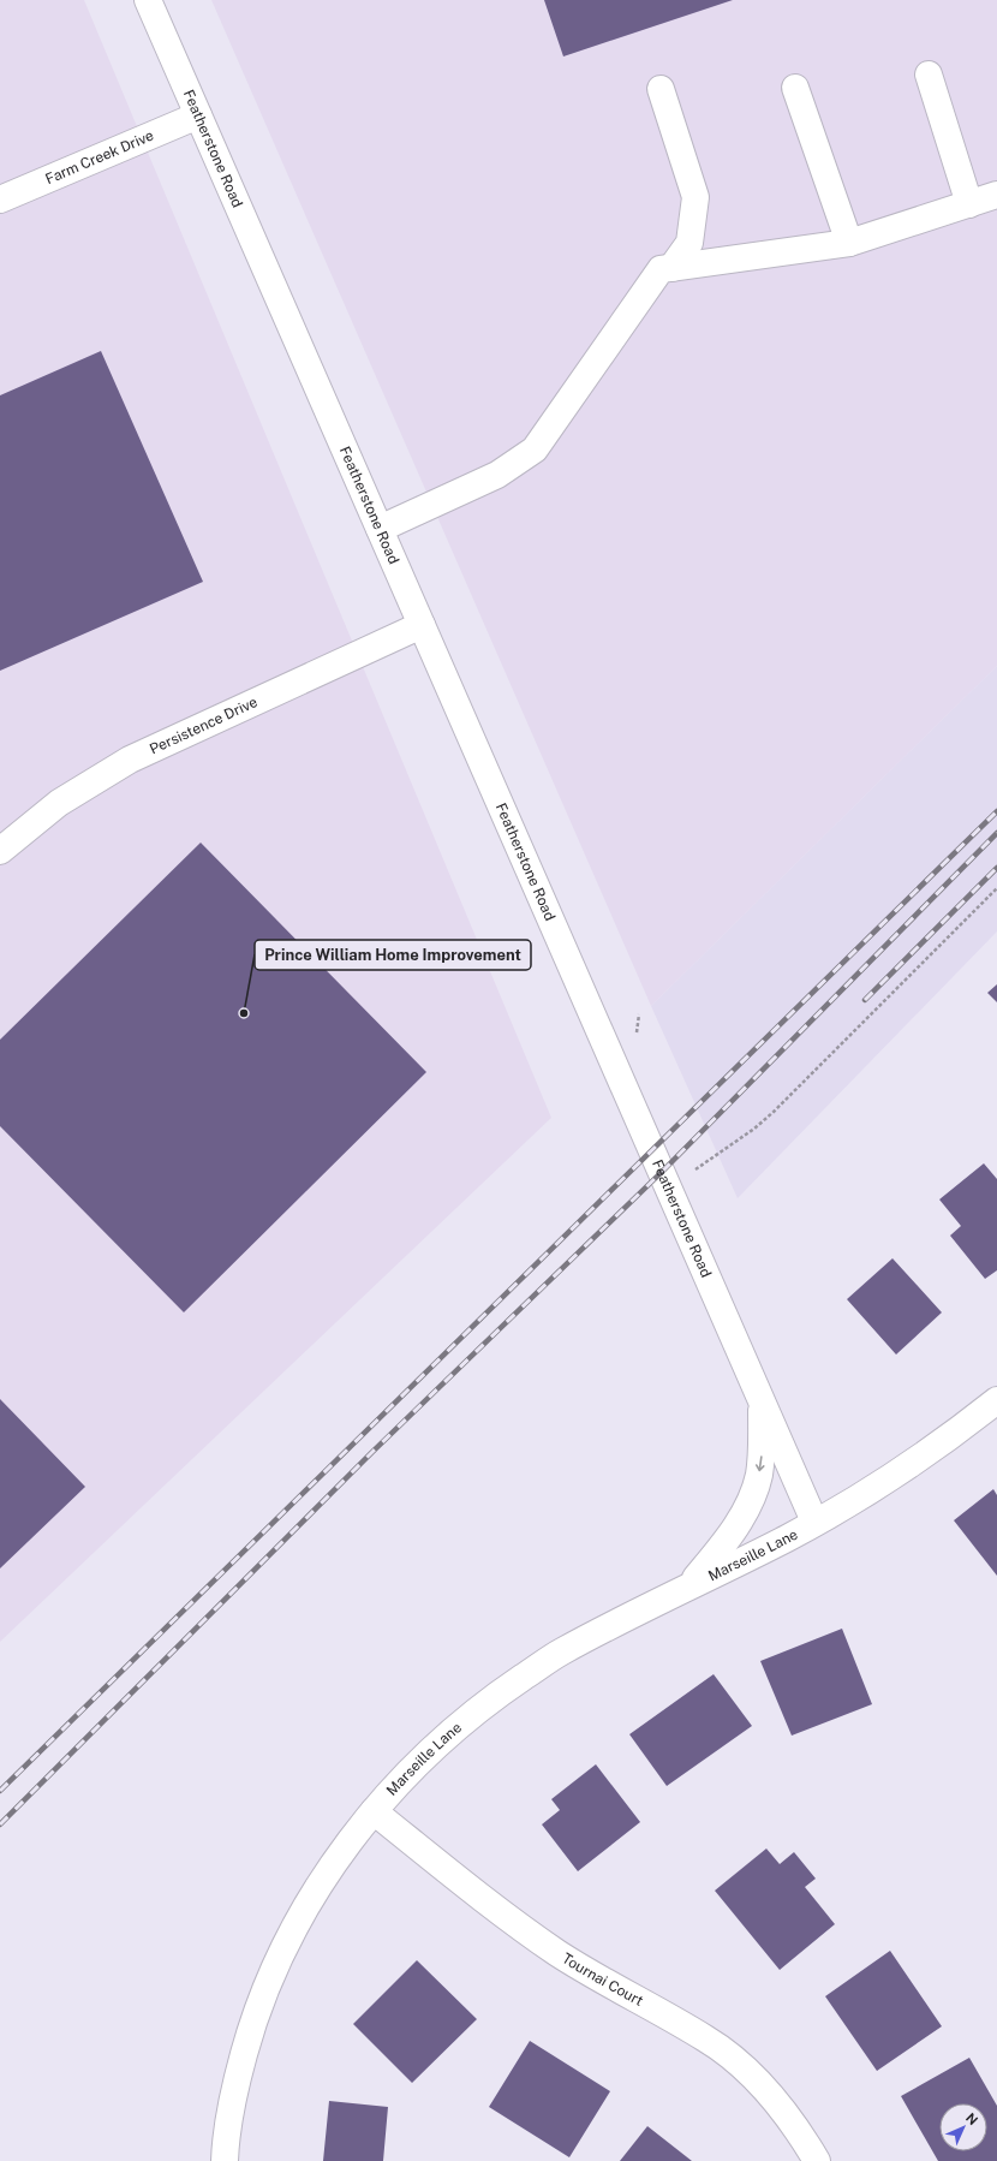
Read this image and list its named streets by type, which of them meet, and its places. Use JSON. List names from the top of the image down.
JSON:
{
  "streets": {
    "street": [
      "Featherstone Road",
      "Farm Creek Drive",
      "Persistence Drive",
      "Marseille Lane",
      "Tournai Court"
    ]
  },
  "crossings": [
    ["Featherstone Road", "Farm Creek Drive"],
    ["Featherstone Road", "Persistence Drive"],
    ["Featherstone Road", "Marseille Lane"],
    ["Marseille Lane", "Tournai Court"]
  ],
  "places": ["Prince William Home Improvement"],
  "north": "top right"
}
